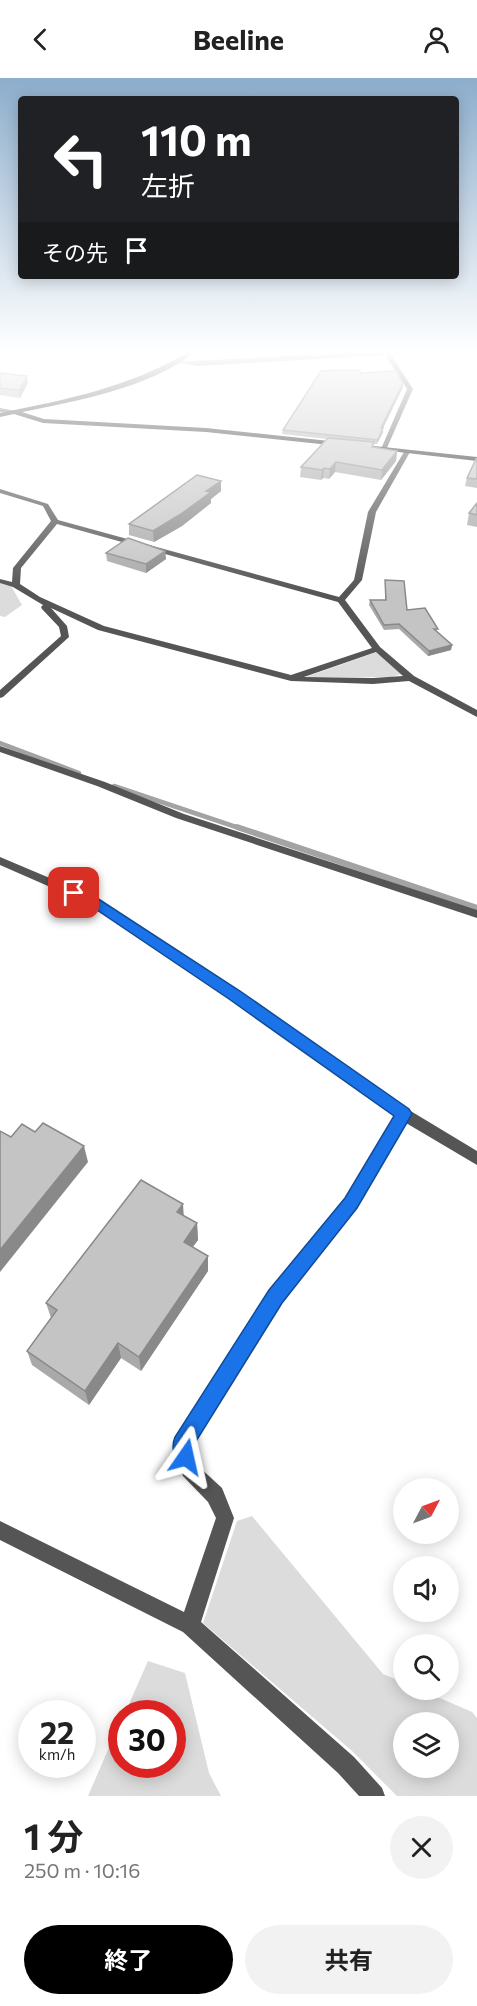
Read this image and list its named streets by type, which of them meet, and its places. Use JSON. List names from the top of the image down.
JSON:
{
  "north": "top right",
  "page": {
    "header": "Beeline",
    "turn": ["110 m", "左折"],
    "then": "その先",
    "speed": "22 km/h",
    "limit": "30",
    "heading": ["1 分", "250 m · 10:16"],
    "buttons": ["終了", "共有"]
  }
}
